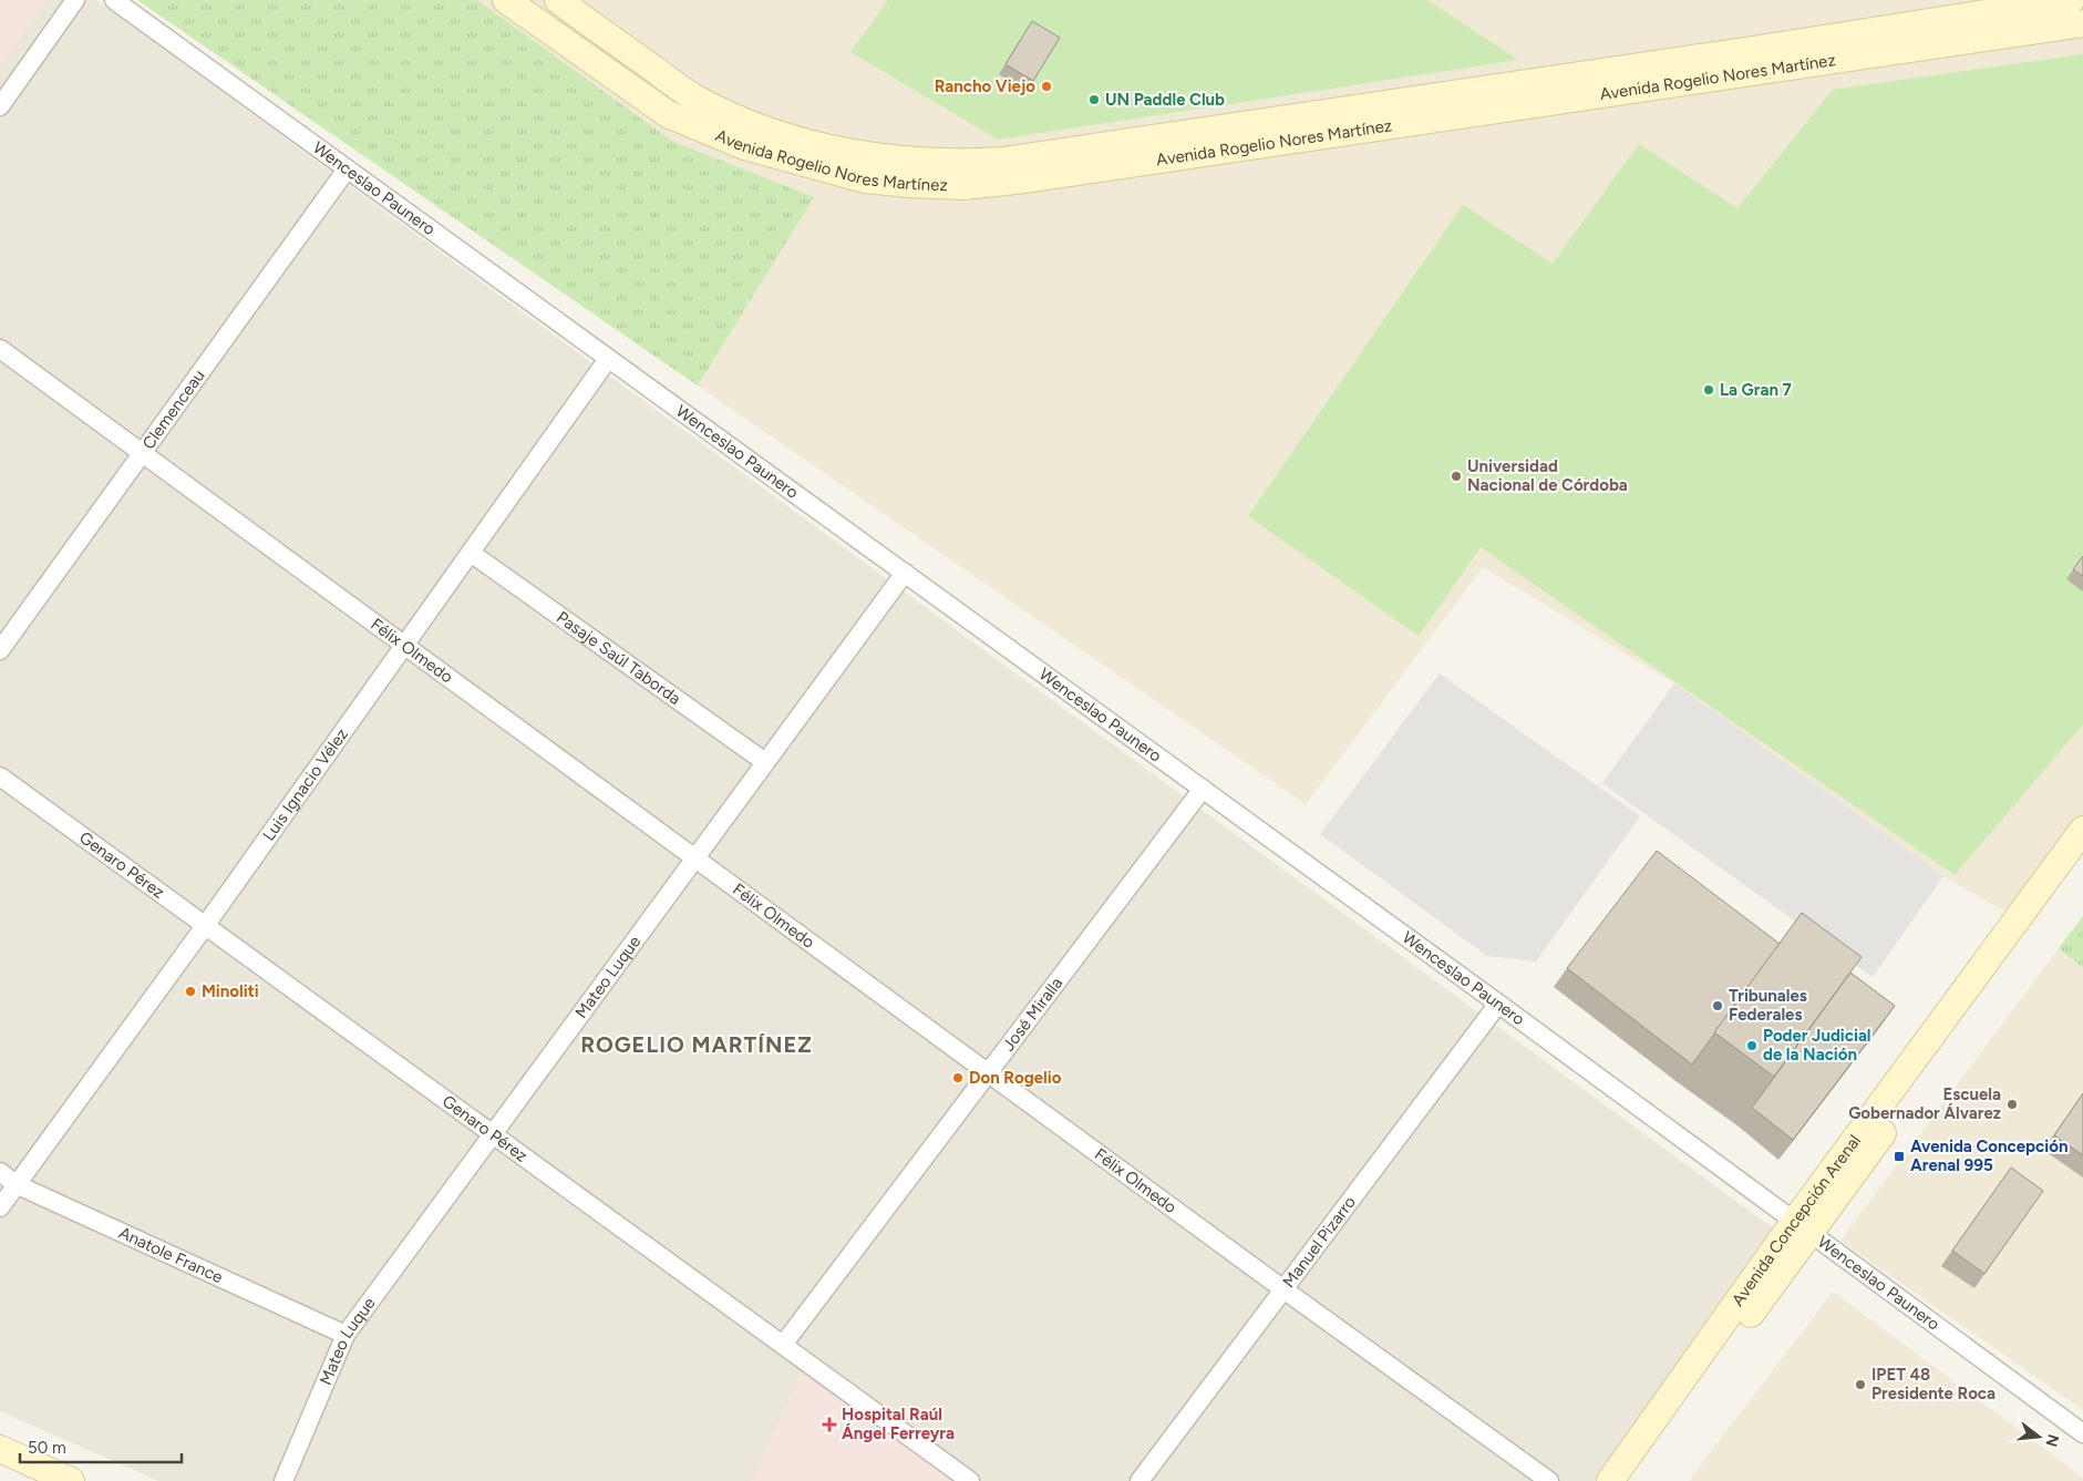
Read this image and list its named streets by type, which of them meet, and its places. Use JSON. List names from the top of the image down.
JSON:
{
  "streets": {
    "main road": ["Avenida Rogelio Nores Martínez", "Avenida Concepción Arenal"],
    "street": [
      "Wenceslao Paunero",
      "Clemenceau",
      "Félix Olmedo",
      "Pasaje Saúl Taborda",
      "Luis Ignacio Vélez",
      "Genaro Pérez",
      "Mateo Luque",
      "José Miralla",
      "Manuel Pizarro",
      "Anatole France"
    ]
  },
  "crossings": [
    ["Wenceslao Paunero", "Clemenceau"],
    ["Wenceslao Paunero", "Luis Ignacio Vélez"],
    ["Wenceslao Paunero", "Mateo Luque"],
    ["Wenceslao Paunero", "José Miralla"],
    ["Wenceslao Paunero", "Avenida Concepción Arenal"],
    ["Wenceslao Paunero", "Manuel Pizarro"],
    ["Clemenceau", "Félix Olmedo"],
    ["Félix Olmedo", "Luis Ignacio Vélez"],
    ["Félix Olmedo", "Mateo Luque"],
    ["Félix Olmedo", "José Miralla"],
    ["Félix Olmedo", "Manuel Pizarro"],
    ["Pasaje Saúl Taborda", "Luis Ignacio Vélez"],
    ["Pasaje Saúl Taborda", "Mateo Luque"],
    ["Luis Ignacio Vélez", "Genaro Pérez"],
    ["Luis Ignacio Vélez", "Anatole France"],
    ["Genaro Pérez", "Mateo Luque"],
    ["Genaro Pérez", "José Miralla"],
    ["Mateo Luque", "Anatole France"]
  ],
  "districts": ["ROGELIO MARTÍNEZ"],
  "places": {
    "other": [
      "Rancho Viejo",
      "UN Paddle Club",
      "La Gran 7",
      "Universidad Nacional de Córdoba",
      "Minoliti",
      "Tribunales Federales",
      "Poder Judicial de la Nación",
      "Don Rogelio",
      "Escuela Gobernador Álvarez",
      "IPET 48 Presidente Roca"
    ],
    "transit": ["Avenida Concepción Arenal 995"],
    "health": ["Hospital Raúl Ángel Ferreyra"]
  },
  "scale_bar": "50 m",
  "north": "right"
}
